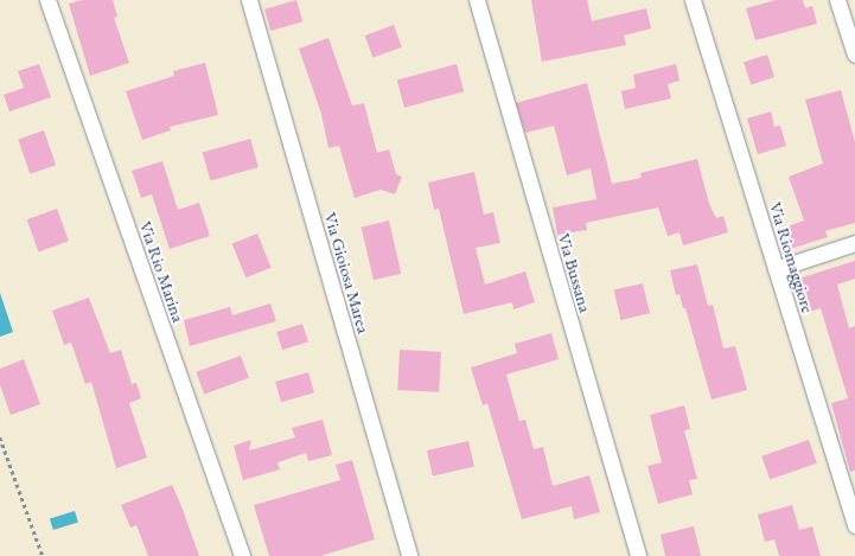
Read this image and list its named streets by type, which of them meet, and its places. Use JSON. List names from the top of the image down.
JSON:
{
  "streets": {
    "street": [
      "Via Riomaggiore",
      "Via Rio Marina",
      "Via Gioiosa Marea",
      "Via Bussana"
    ]
  }
}
